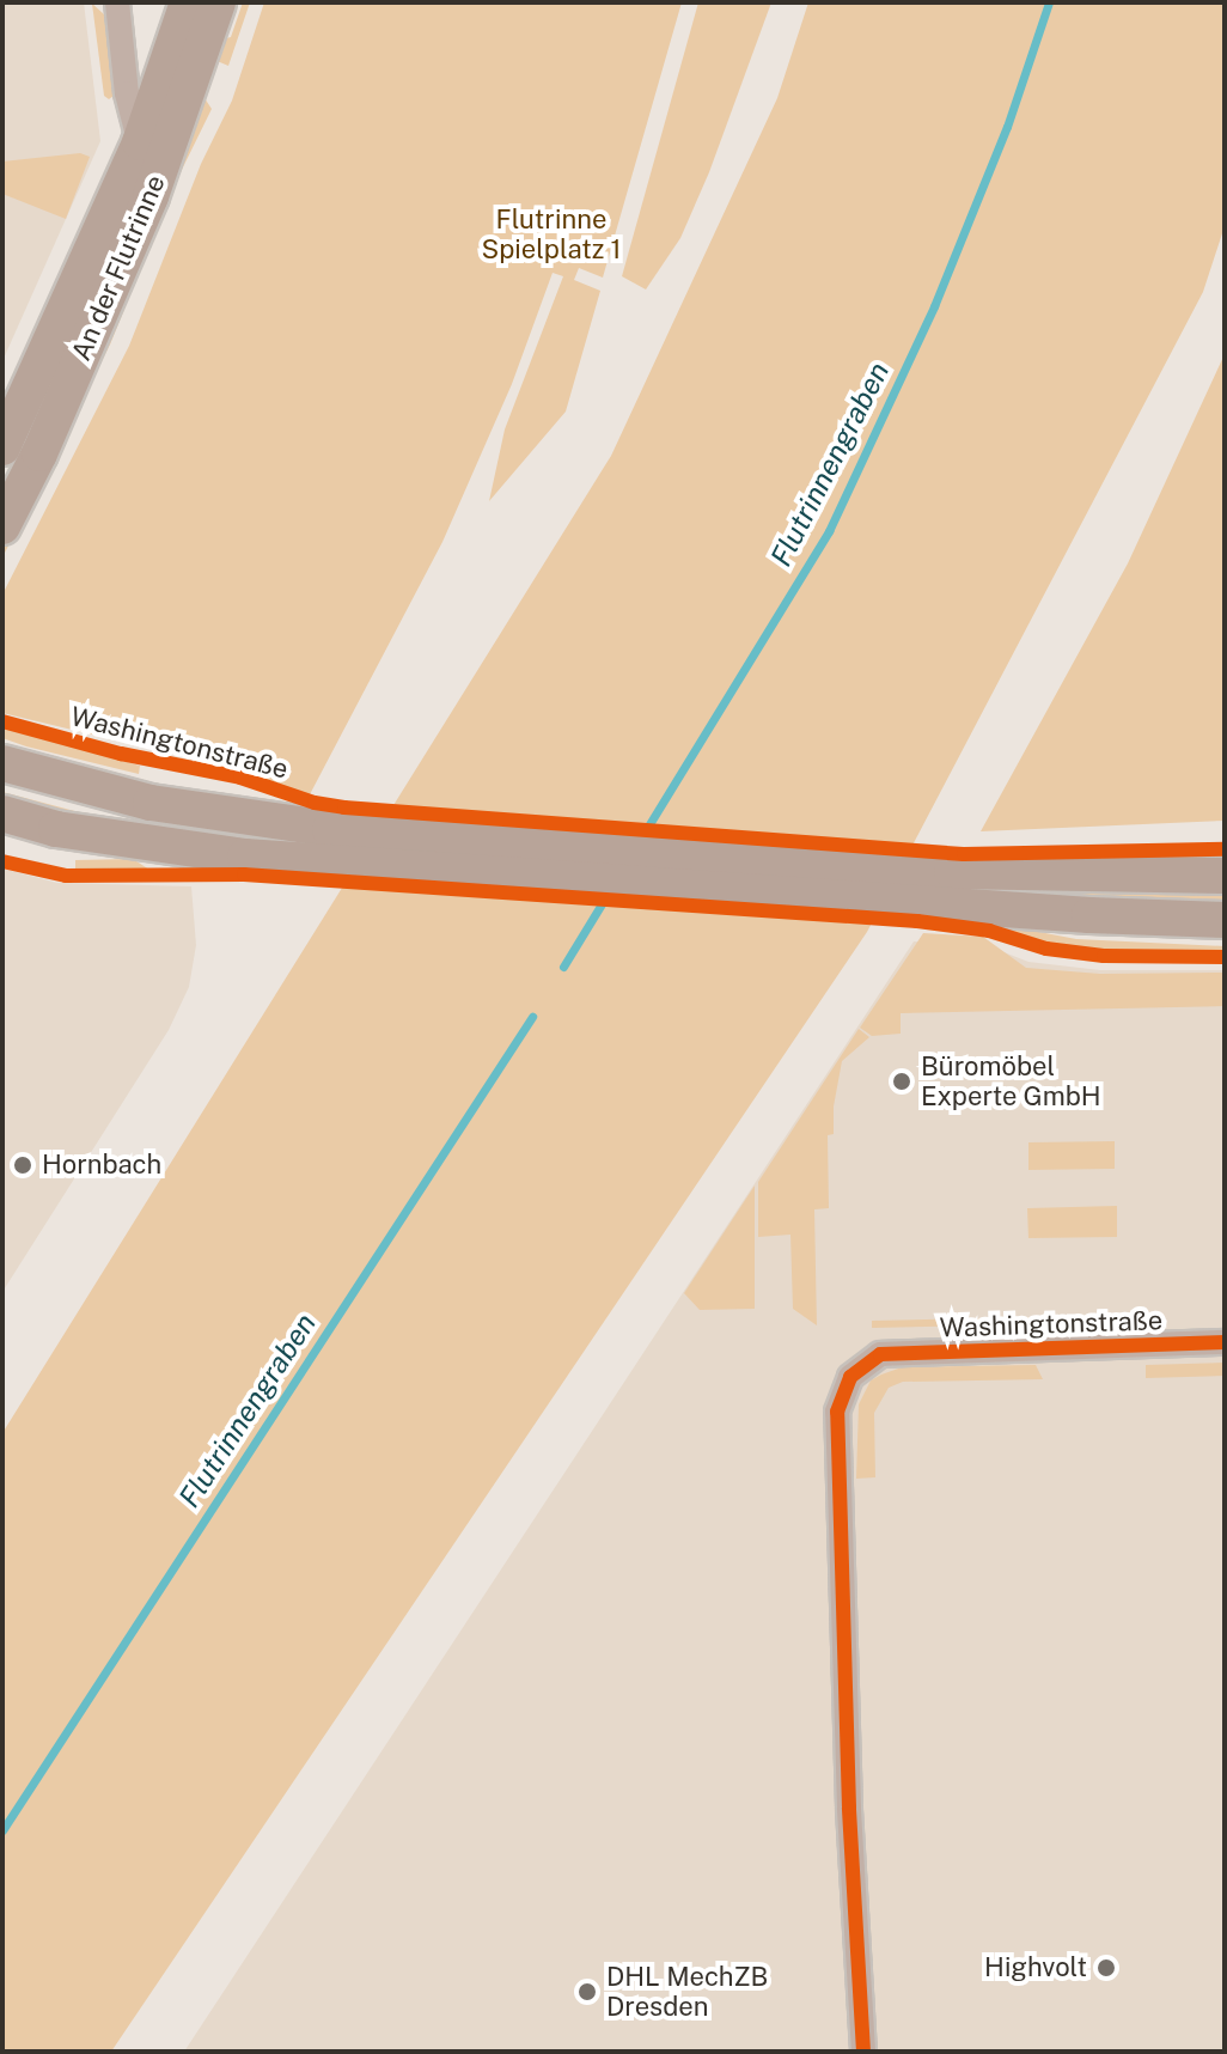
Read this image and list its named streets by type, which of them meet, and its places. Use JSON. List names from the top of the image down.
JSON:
{
  "streets": {
    "main road": ["An der Flutrinne", "Washingtonstraße"]
  },
  "water": ["Flutrinnengraben"],
  "parks": ["Flutrinne Spielplatz 1"],
  "places": [
    "Büromöbel Experte GmbH",
    "Hornbach",
    "Highvolt",
    "DHL MechZB Dresden"
  ]
}
